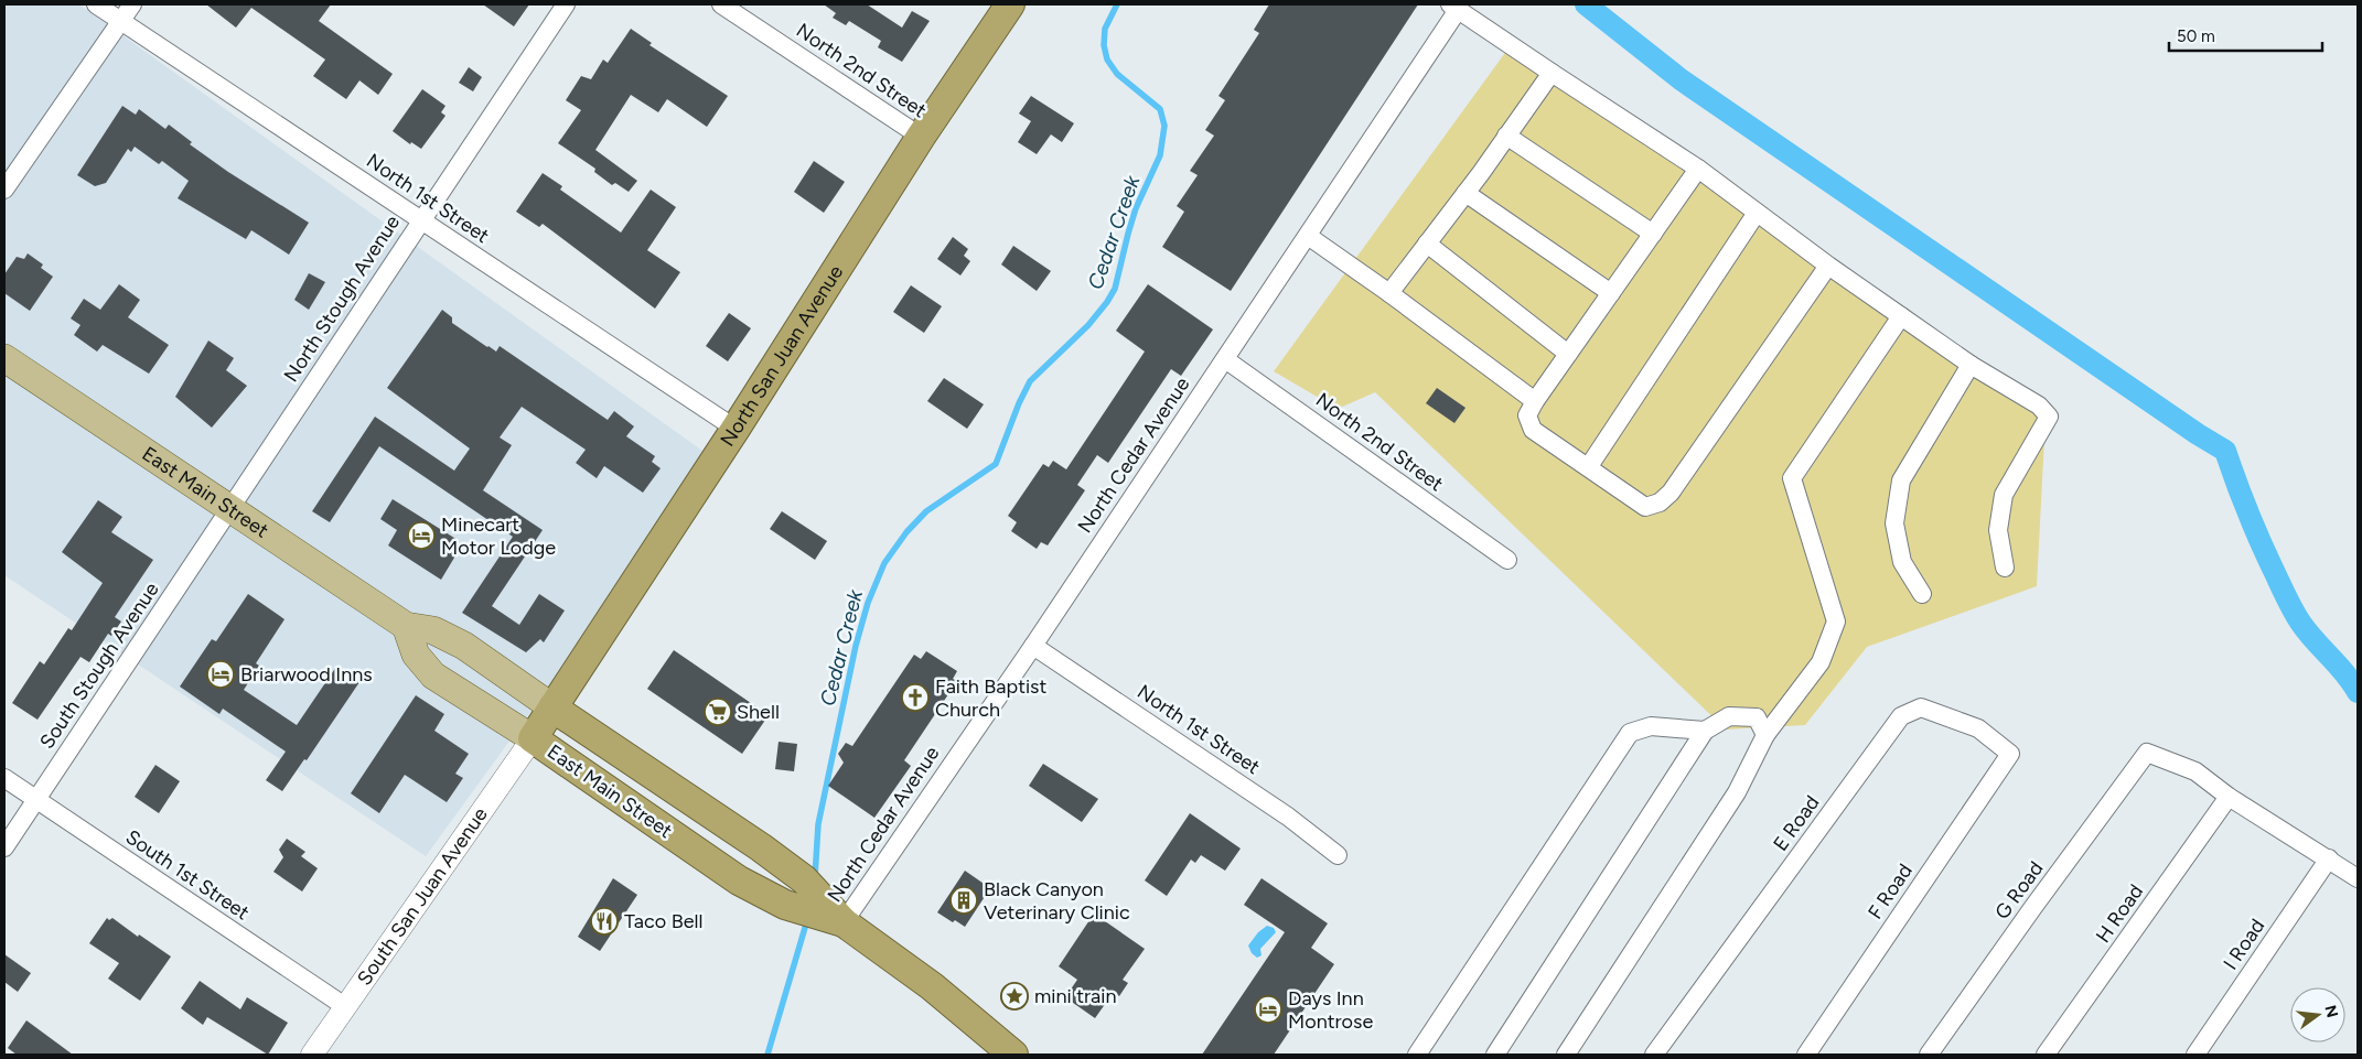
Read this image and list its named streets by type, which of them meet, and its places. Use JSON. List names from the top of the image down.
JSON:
{
  "streets": {
    "highway": ["North San Juan Avenue", "East Main Street"],
    "street": [
      "North 2nd Street",
      "North 1st Street",
      "North Stough Avenue",
      "North Cedar Avenue",
      "South Stough Avenue",
      "E Road",
      "South 1st Street",
      "G Road",
      "F Road",
      "South San Juan Avenue",
      "H Road",
      "I Road"
    ]
  },
  "crossings": [
    ["North 2nd Street", "North San Juan Avenue"],
    ["North 2nd Street", "North Cedar Avenue"],
    ["North 1st Street", "North Stough Avenue"],
    ["North 1st Street", "North San Juan Avenue"],
    ["North 1st Street", "North Cedar Avenue"],
    ["North Stough Avenue", "East Main Street"],
    ["North Stough Avenue", "South Stough Avenue"],
    ["North San Juan Avenue", "East Main Street"],
    ["North San Juan Avenue", "South San Juan Avenue"],
    ["North Cedar Avenue", "East Main Street"],
    ["East Main Street", "South Stough Avenue"],
    ["East Main Street", "South San Juan Avenue"],
    ["South Stough Avenue", "South 1st Street"],
    ["E Road", "F Road"],
    ["South 1st Street", "South San Juan Avenue"],
    ["G Road", "H Road"]
  ],
  "water": ["Cedar Creek"],
  "places": {
    "hotel": ["Minecart Motor Lodge", "Briarwood Inns", "Days Inn Montrose"],
    "church": ["Faith Baptist Church"],
    "supermarket": ["Shell"],
    "building": ["Black Canyon Veterinary Clinic"],
    "restaurant": ["Taco Bell"],
    "place": ["mini train"]
  },
  "scale_bar": "50 m",
  "north": "right"
}
